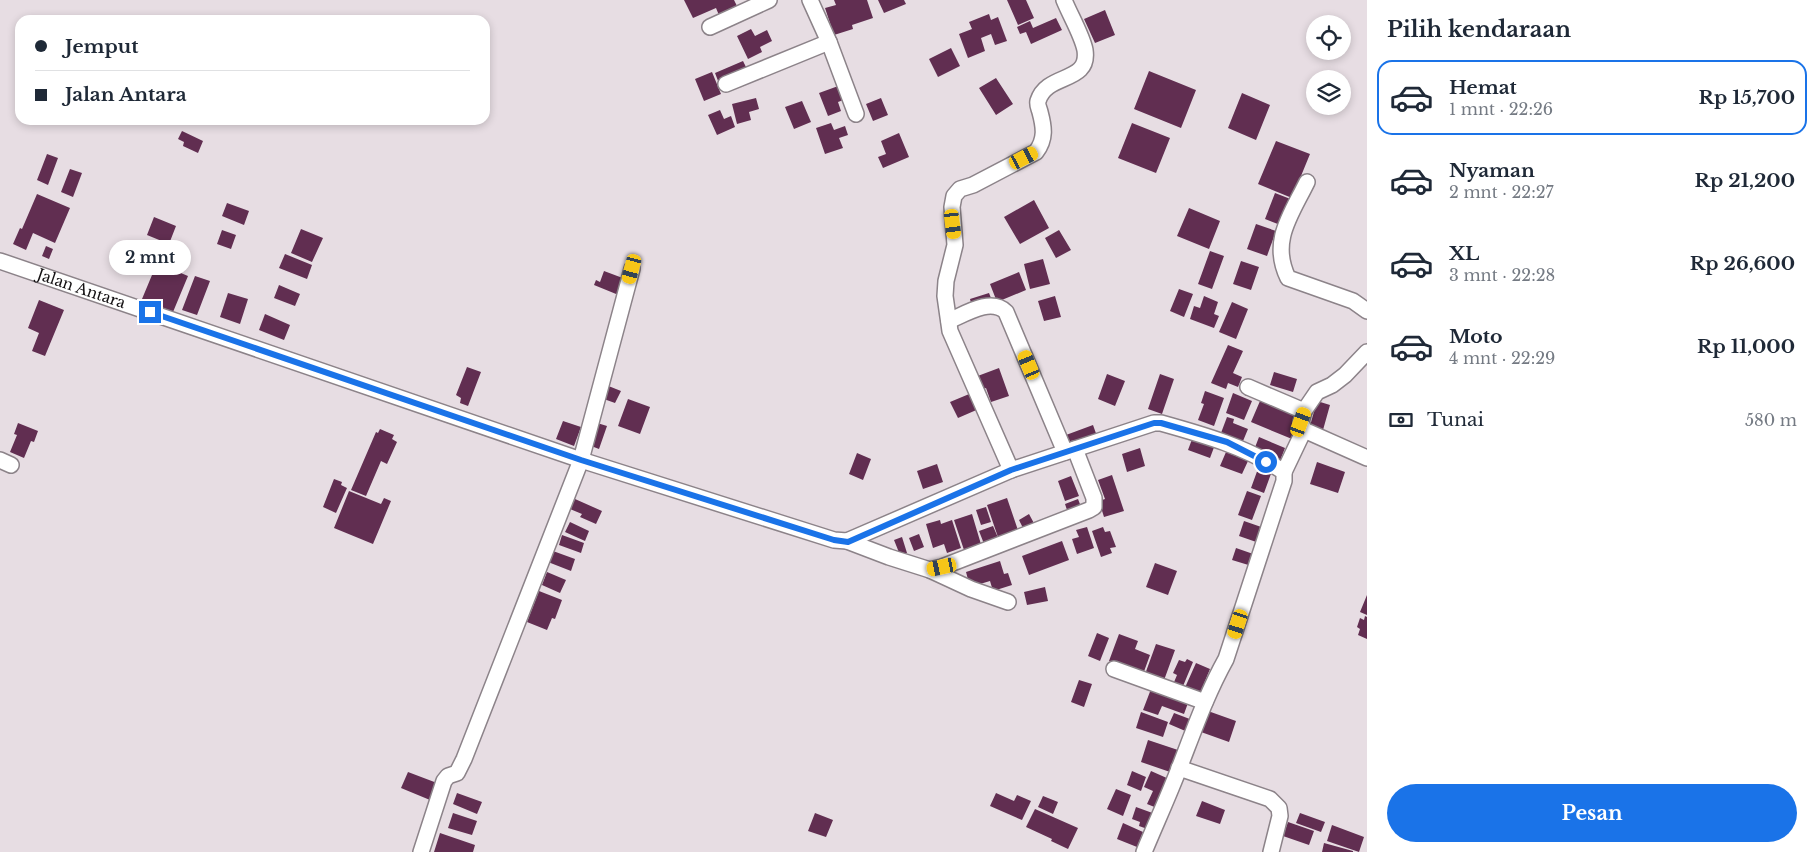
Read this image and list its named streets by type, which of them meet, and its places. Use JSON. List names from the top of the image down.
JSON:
{
  "streets": {
    "street": ["Jalan Antara"]
  },
  "page": {
    "heading": "Pilih kendaraan",
    "banner": ["Jemput", "Jalan Antara"],
    "list": [
      {
        "name": "Hemat",
        "note": "1 mnt · 22:26",
        "value": "Rp 15,700"
      },
      {
        "name": "Nyaman",
        "note": "2 mnt · 22:27",
        "value": "Rp 21,200"
      },
      {
        "name": "XL",
        "note": "3 mnt · 22:28",
        "value": "Rp 26,600"
      },
      {
        "name": "Moto",
        "note": "4 mnt · 22:29",
        "value": "Rp 11,000"
      }
    ],
    "bubble": "2 mnt",
    "pay": ["Tunai", "580 m"],
    "buttons": "Pesan"
  }
}
